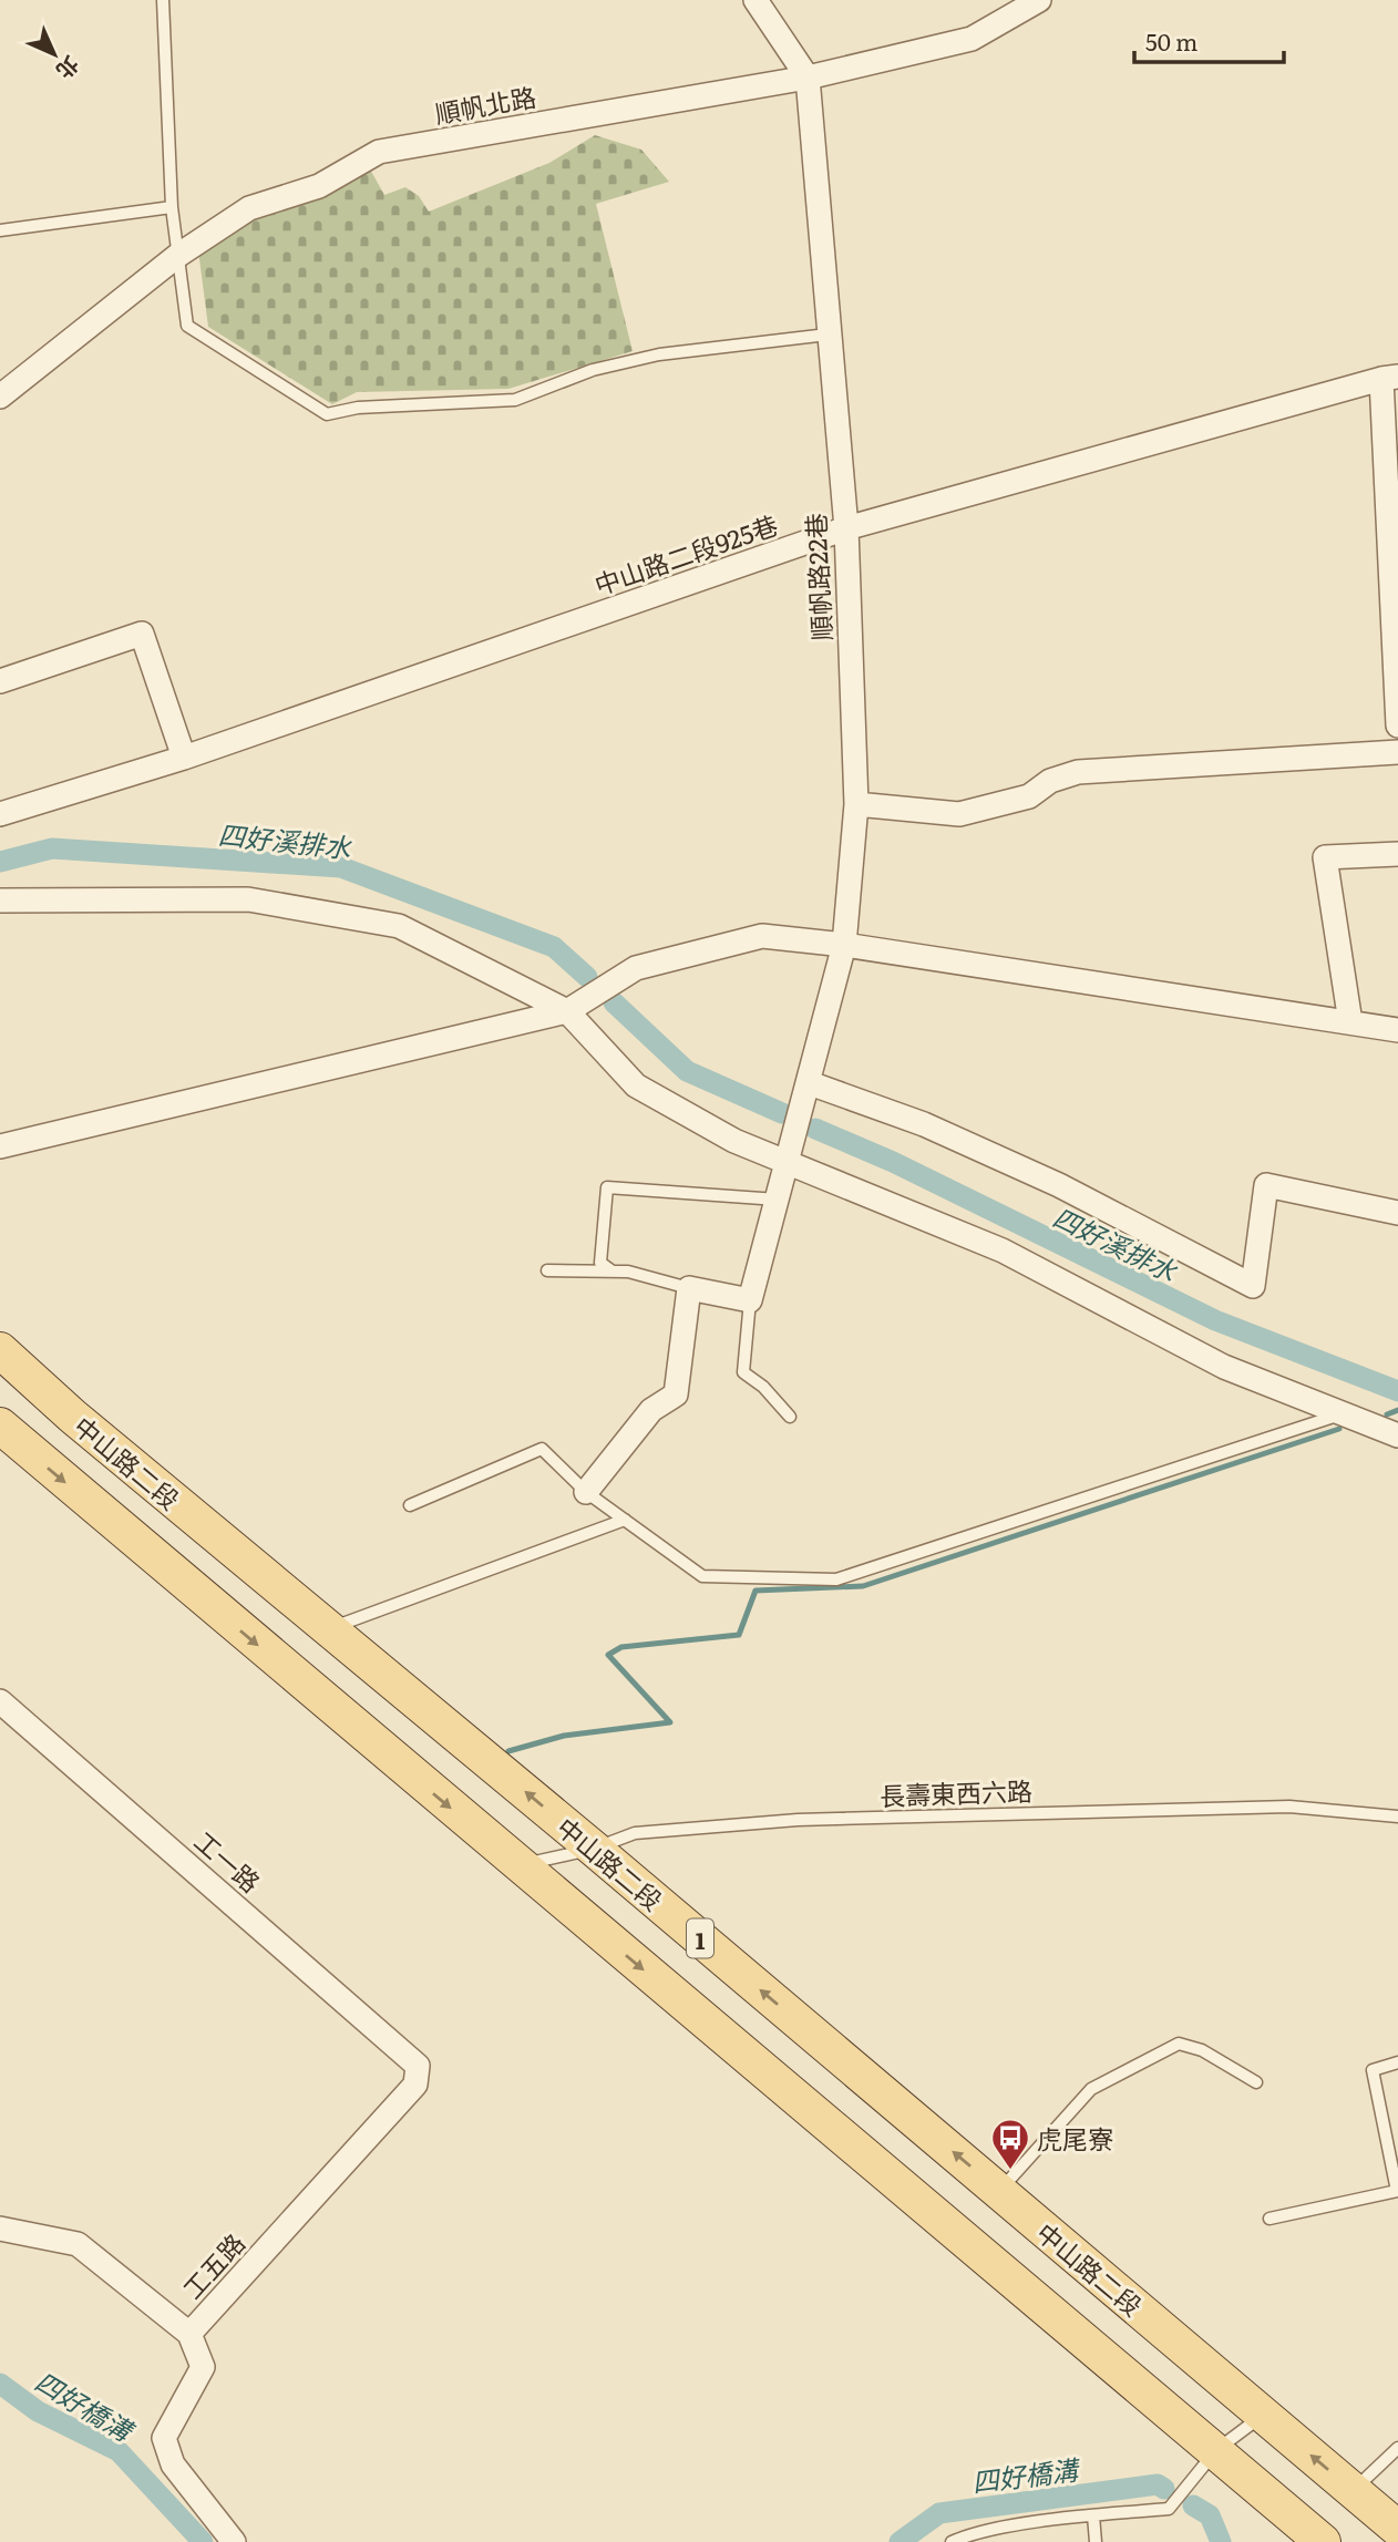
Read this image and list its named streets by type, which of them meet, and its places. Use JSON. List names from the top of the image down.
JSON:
{
  "streets": {
    "main road": ["中山路二段", "1"],
    "street": [
      "順帆北路",
      "中山路二段925巷",
      "順帆路22巷",
      "工一路",
      "工五路"
    ],
    "lane": ["長壽東西六路"]
  },
  "crossings": [
    ["順帆北路", "順帆路22巷"],
    ["中山路二段925巷", "順帆路22巷"],
    ["中山路二段", "長壽東西六路"],
    ["長壽東西六路", "1"],
    ["工一路", "工五路"]
  ],
  "water": ["四好溪排水", "四好橋溝"],
  "places": {
    "bus stop": ["虎尾寮"]
  },
  "scale_bar": "50 m",
  "north": "bottom right"
}
